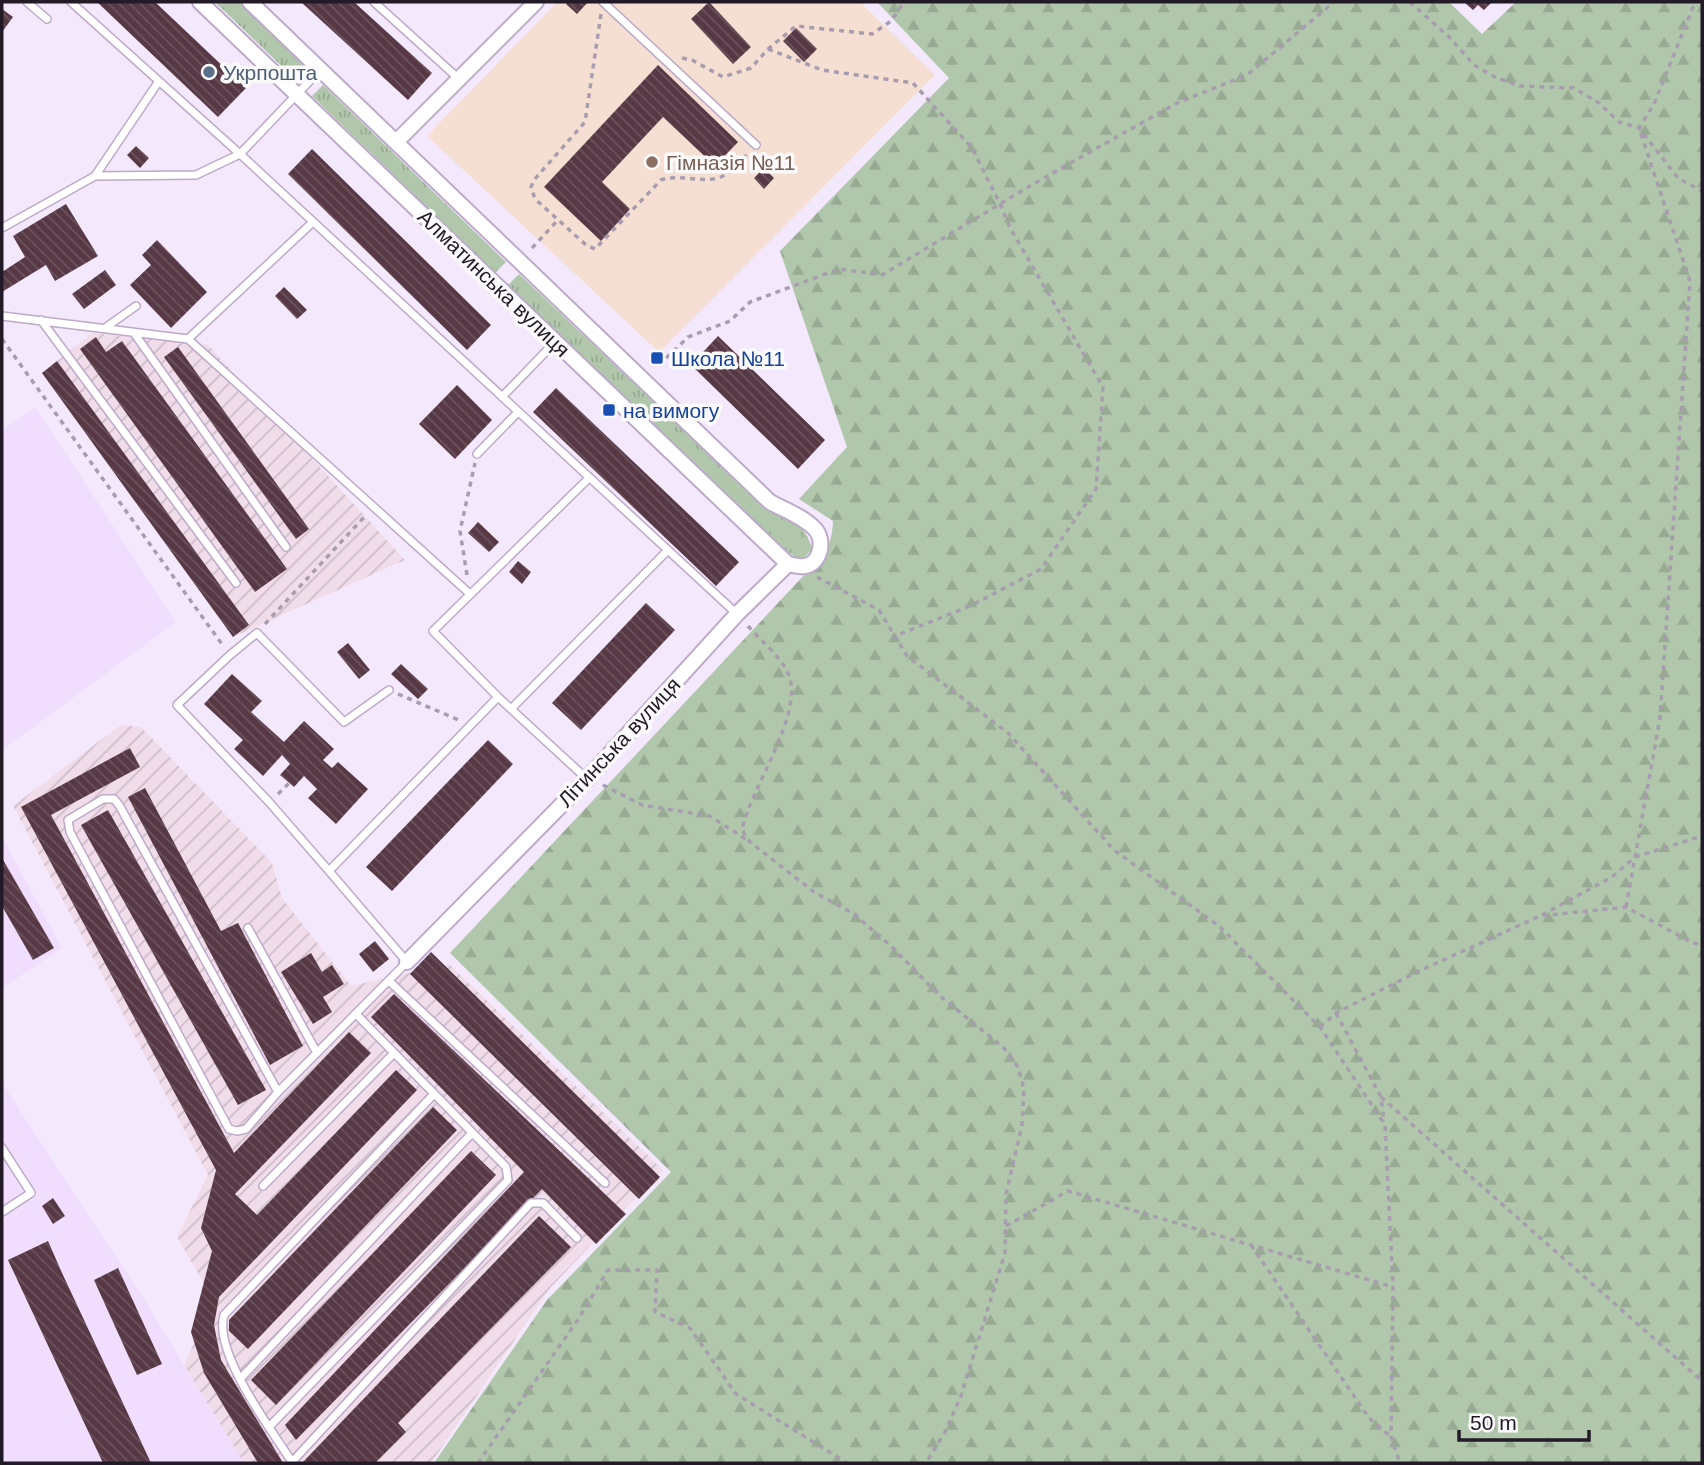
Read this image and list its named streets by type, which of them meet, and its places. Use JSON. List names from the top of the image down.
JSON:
{
  "streets": {
    "street": ["Алматинська вулиця", "Літинська вулиця"]
  },
  "crossings": [
    ["Алматинська вулиця", "Літинська вулиця"]
  ],
  "places": {
    "other": ["Укрпошта", "Гімназія №11"],
    "transit": ["Школа №11", "на вимогу"]
  },
  "scale_bar": "50 m"
}
